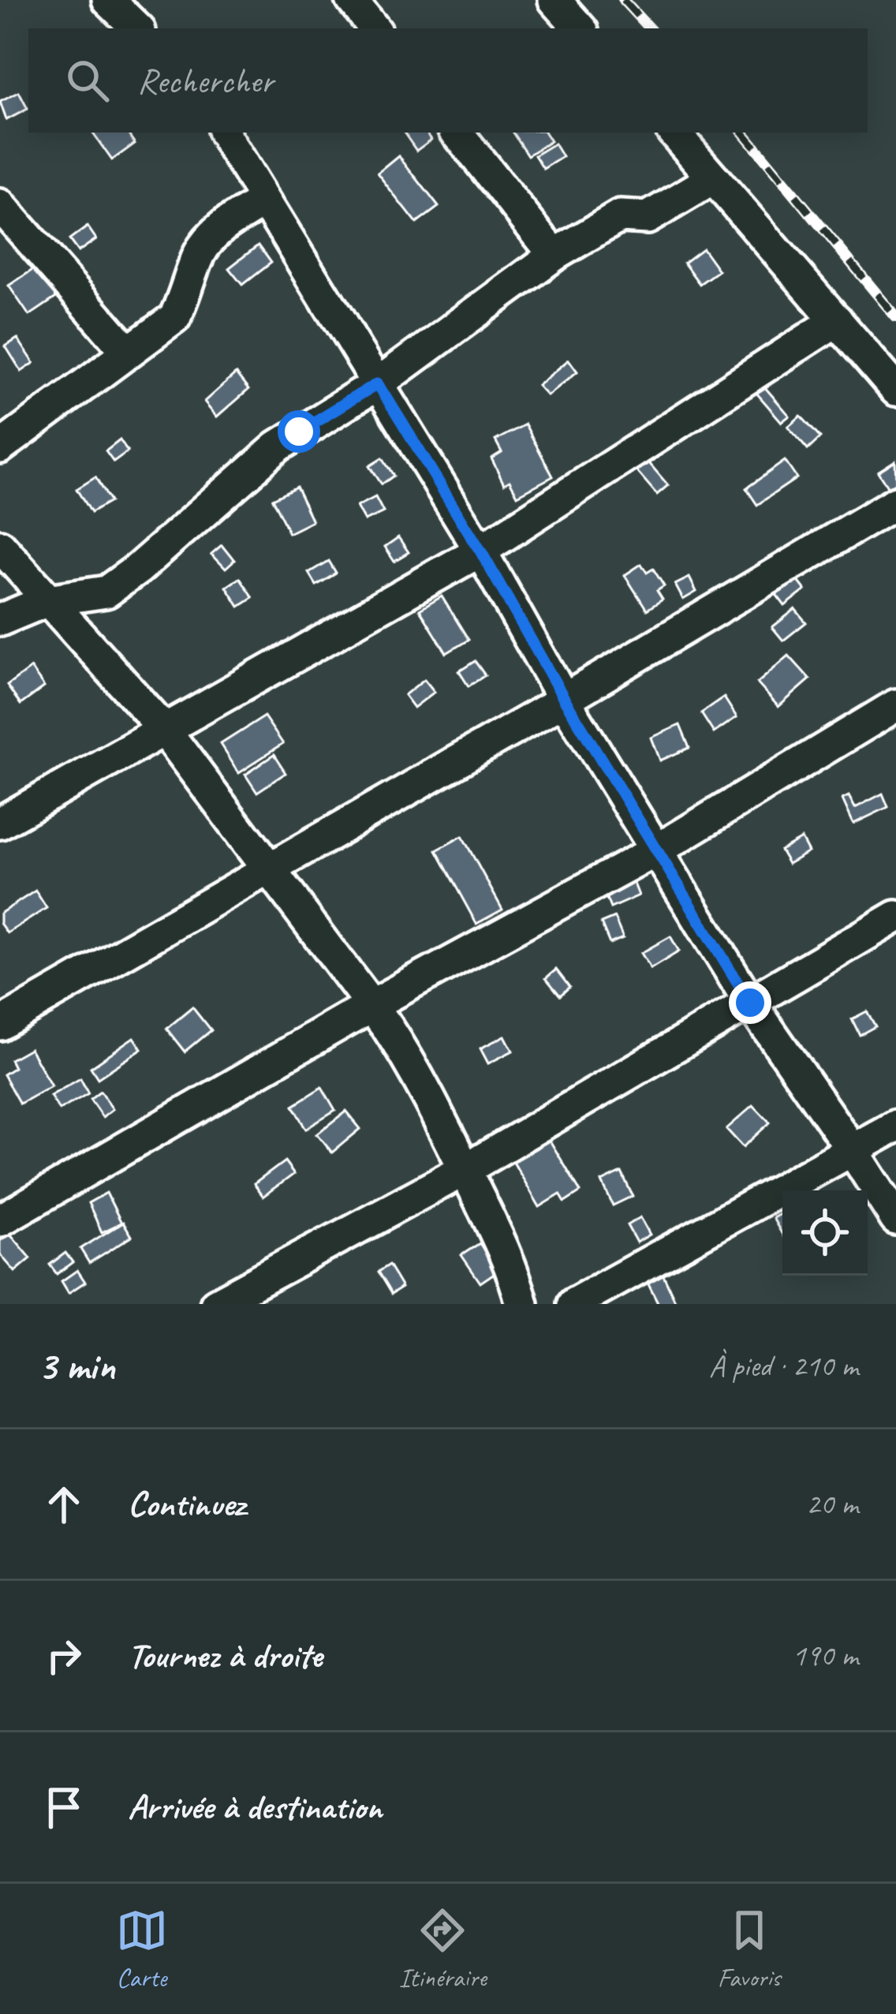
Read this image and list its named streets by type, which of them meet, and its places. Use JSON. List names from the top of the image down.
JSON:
{
  "page": {
    "search": "Rechercher",
    "heading": ["3 min", "À pied · 210 m"],
    "list": [
      ["Continuez", "20 m"],
      ["Tournez à droite", "190 m"],
      "Arrivée à destination"
    ],
    "nav": ["Carte", "Itinéraire", "Favoris"]
  }
}
